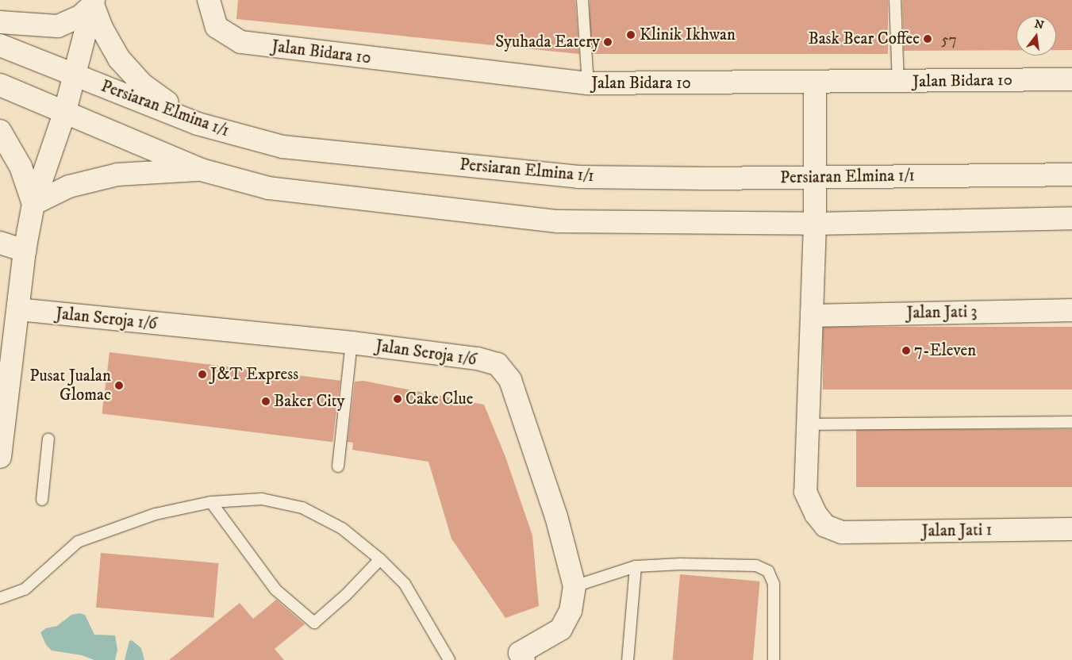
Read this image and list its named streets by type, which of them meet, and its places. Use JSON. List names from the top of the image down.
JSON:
{
  "streets": {
    "street": [
      "Jalan Bidara 10",
      "Persiaran Elmina 1/1",
      "Jalan Jati 3",
      "Jalan Seroja 1/6",
      "Jalan Jati 1"
    ]
  },
  "places": [
    "Klinik Ikhwan",
    "Bask Bear Coffee",
    "Syuhada Eatery",
    "7-Eleven",
    "J&T Express",
    "Pusat Jualan Glomac",
    "Cake Clue",
    "Baker City"
  ],
  "house_numbers": ["57"],
  "north": "top"
}
